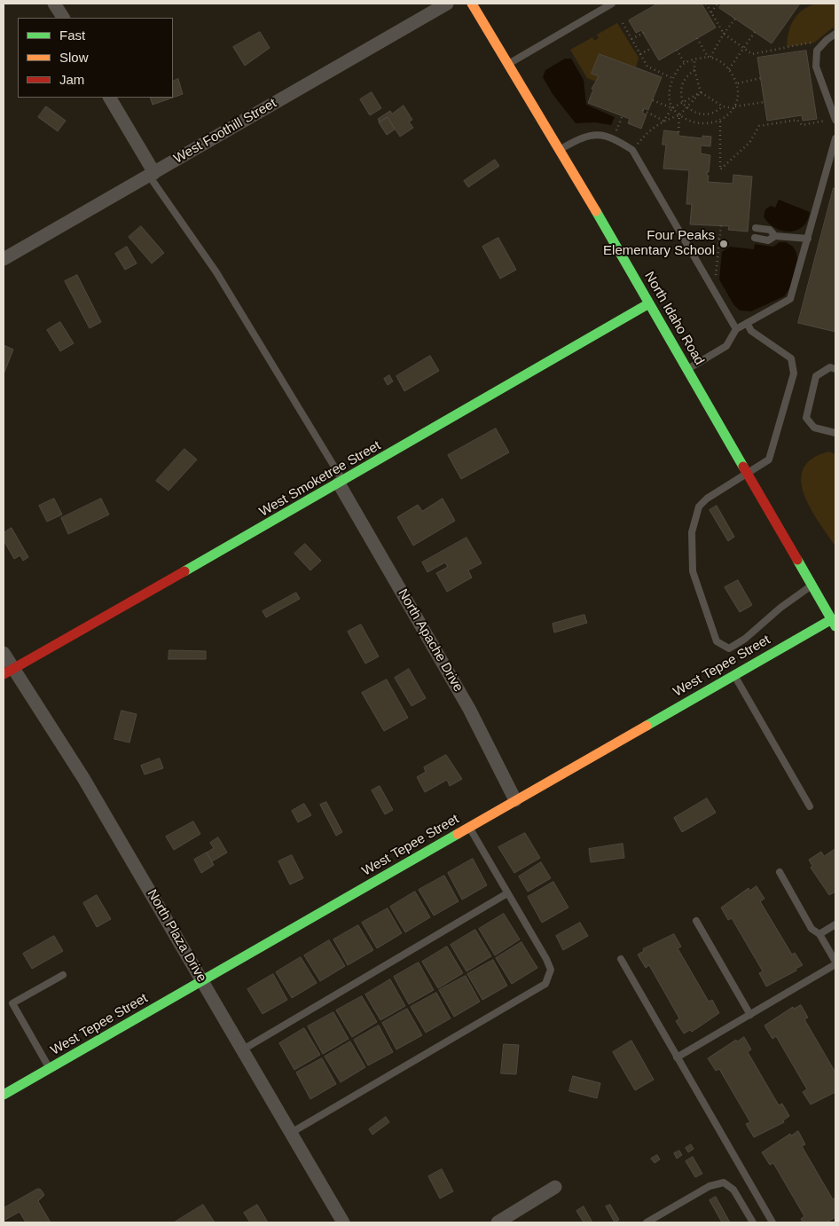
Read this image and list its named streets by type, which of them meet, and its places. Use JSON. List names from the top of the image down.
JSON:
{
  "streets": {
    "street": [
      "West Foothill Street",
      "North Idaho Road",
      "West Smoketree Street",
      "North Apache Drive",
      "West Tepee Street",
      "North Plaza Drive"
    ]
  },
  "crossings": [
    ["North Idaho Road", "West Smoketree Street"],
    ["North Idaho Road", "West Tepee Street"],
    ["West Smoketree Street", "North Apache Drive"],
    ["West Smoketree Street", "North Plaza Drive"],
    ["North Apache Drive", "West Tepee Street"],
    ["West Tepee Street", "North Plaza Drive"]
  ],
  "places": ["Four Peaks Elementary School"],
  "legend": ["Fast", "Slow", "Jam"]
}
